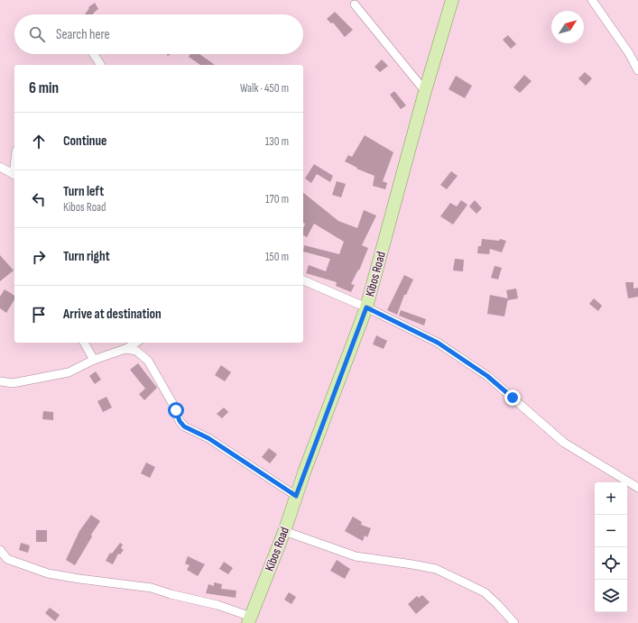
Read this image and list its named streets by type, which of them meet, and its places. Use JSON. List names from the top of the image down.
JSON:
{
  "streets": {
    "main road": ["Kibos Road"]
  },
  "north": "top right",
  "page": {
    "search": "Search here",
    "heading": ["6 min", "Walk · 450 m"],
    "list": [
      ["Continue", "130 m"],
      ["Turn left", "Kibos Road", "170 m"],
      ["Turn right", "150 m"],
      "Arrive at destination"
    ],
    "map_buttons": ["+", "−"]
  }
}
